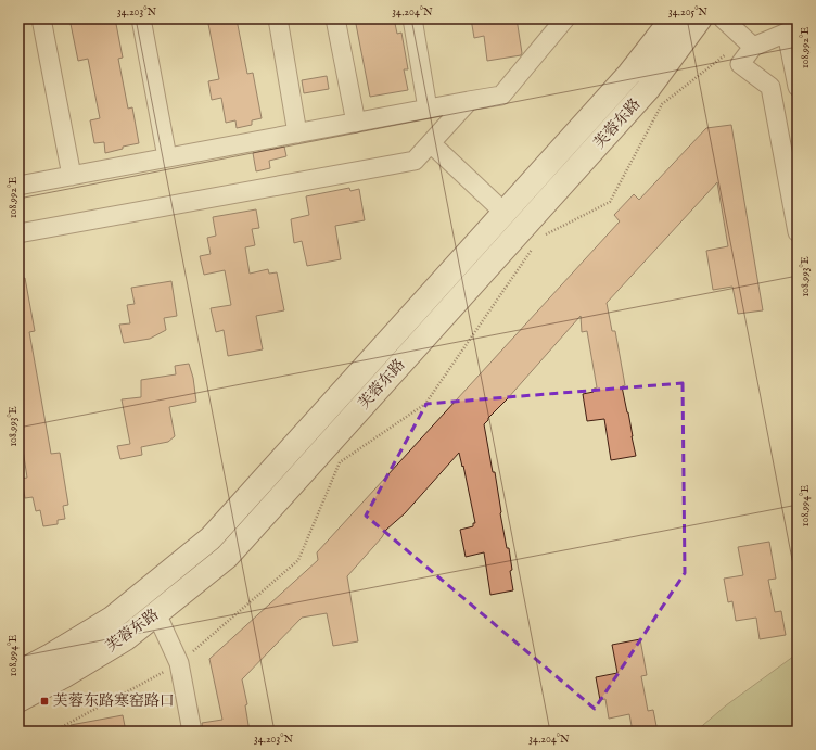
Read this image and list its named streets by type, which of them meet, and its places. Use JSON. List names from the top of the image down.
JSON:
{
  "streets": {
    "main road": ["芙蓉东路"]
  },
  "places": {
    "transit": ["芙蓉东路寒窑路口"]
  },
  "coordinates": [
    "34.203°N",
    "34.204°N",
    "34.205°N",
    "108.992°E",
    "108.993°E",
    "108.994°E"
  ]
}
